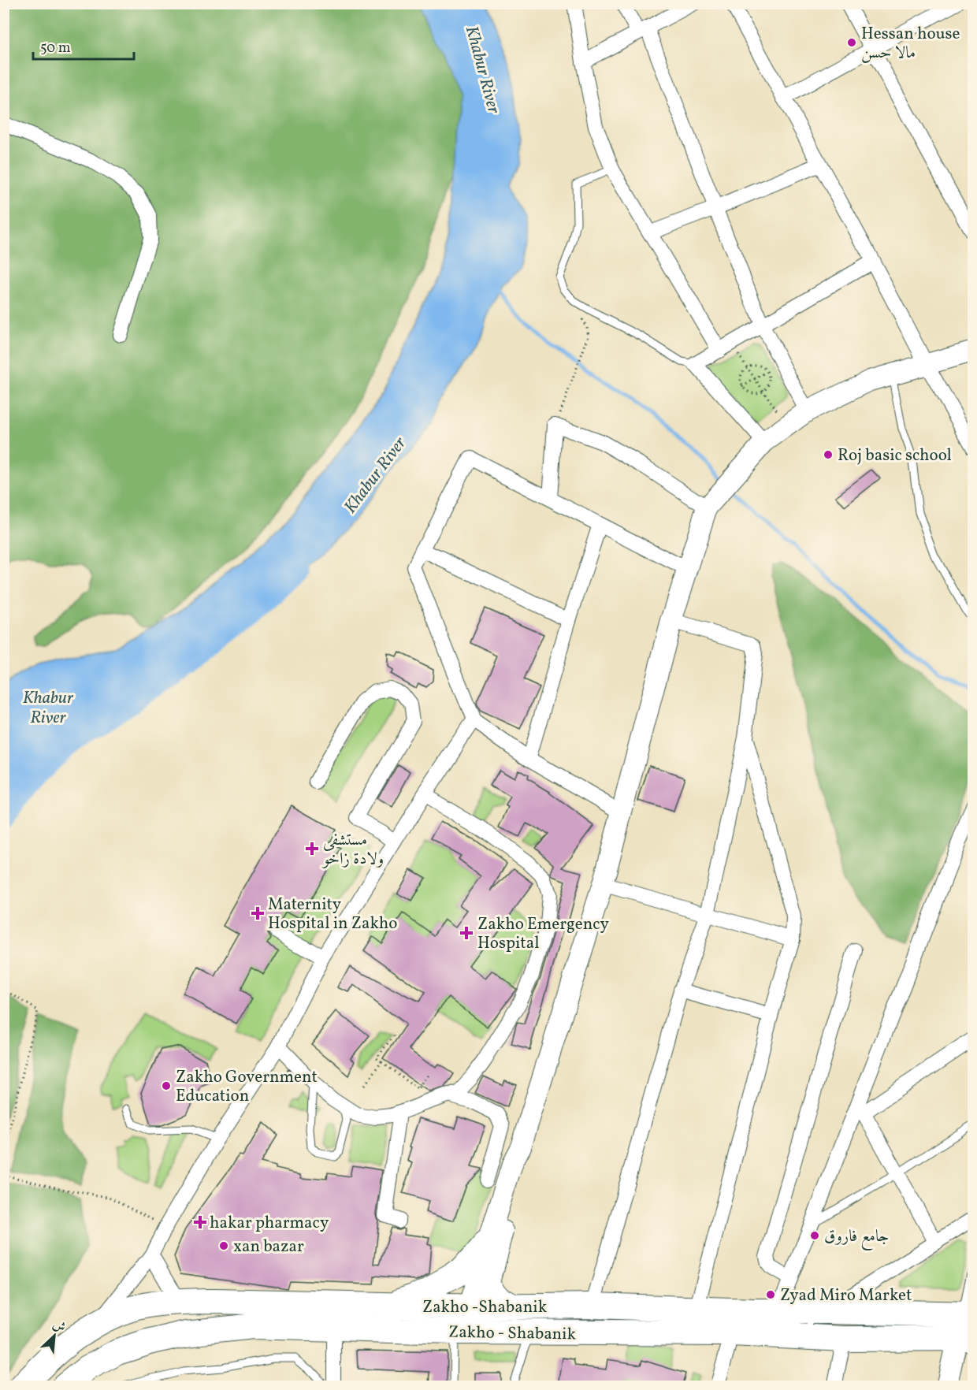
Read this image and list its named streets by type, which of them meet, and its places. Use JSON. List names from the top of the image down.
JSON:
{
  "streets": {
    "highway": ["Zakho -Shabanik", "Zakho - Shabanik"]
  },
  "water": ["Khabur River"],
  "places": {
    "other": [
      "Hessan house مالا حسن",
      "Roj basic school",
      "Zakho Government Education",
      "جامع فاروق",
      "xan bazar",
      "Zyad Miro Market"
    ],
    "health": [
      "مستشفى ولادة زاخو",
      "Maternity Hospital in Zakho",
      "Zakho Emergency Hospital",
      "hakar pharmacy"
    ]
  },
  "scale_bar": "50 m",
  "north": "top right"
}
